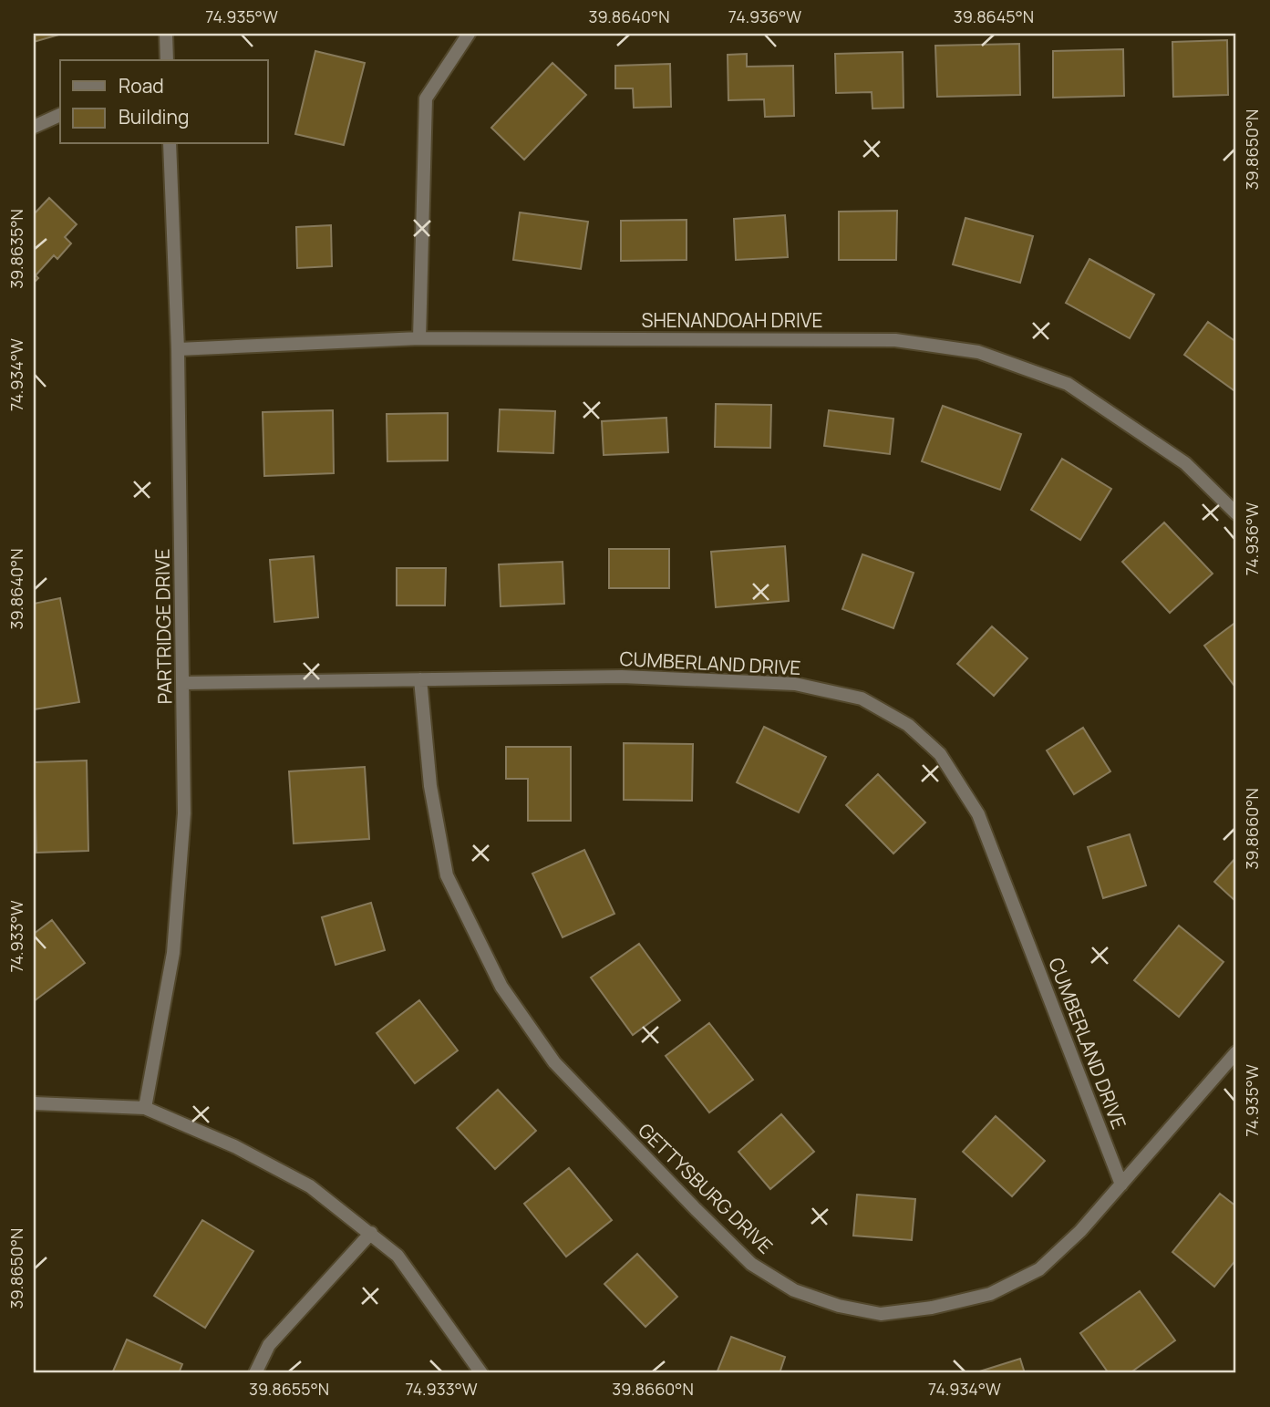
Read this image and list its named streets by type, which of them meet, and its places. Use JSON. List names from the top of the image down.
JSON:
{
  "streets": {
    "street": [
      "SHENANDOAH DRIVE",
      "PARTRIDGE DRIVE",
      "CUMBERLAND DRIVE",
      "GETTYSBURG DRIVE"
    ]
  },
  "crossings": [
    ["SHENANDOAH DRIVE", "PARTRIDGE DRIVE"],
    ["PARTRIDGE DRIVE", "CUMBERLAND DRIVE"],
    ["CUMBERLAND DRIVE", "GETTYSBURG DRIVE"]
  ],
  "legend": ["Road", "Building"],
  "coordinates": [
    "74.935°W",
    "39.8640°N",
    "74.936°W",
    "39.8645°N",
    "39.8650°N",
    "39.8635°N",
    "74.934°W",
    "39.8660°N",
    "74.933°W",
    "39.8655°N"
  ]
}
